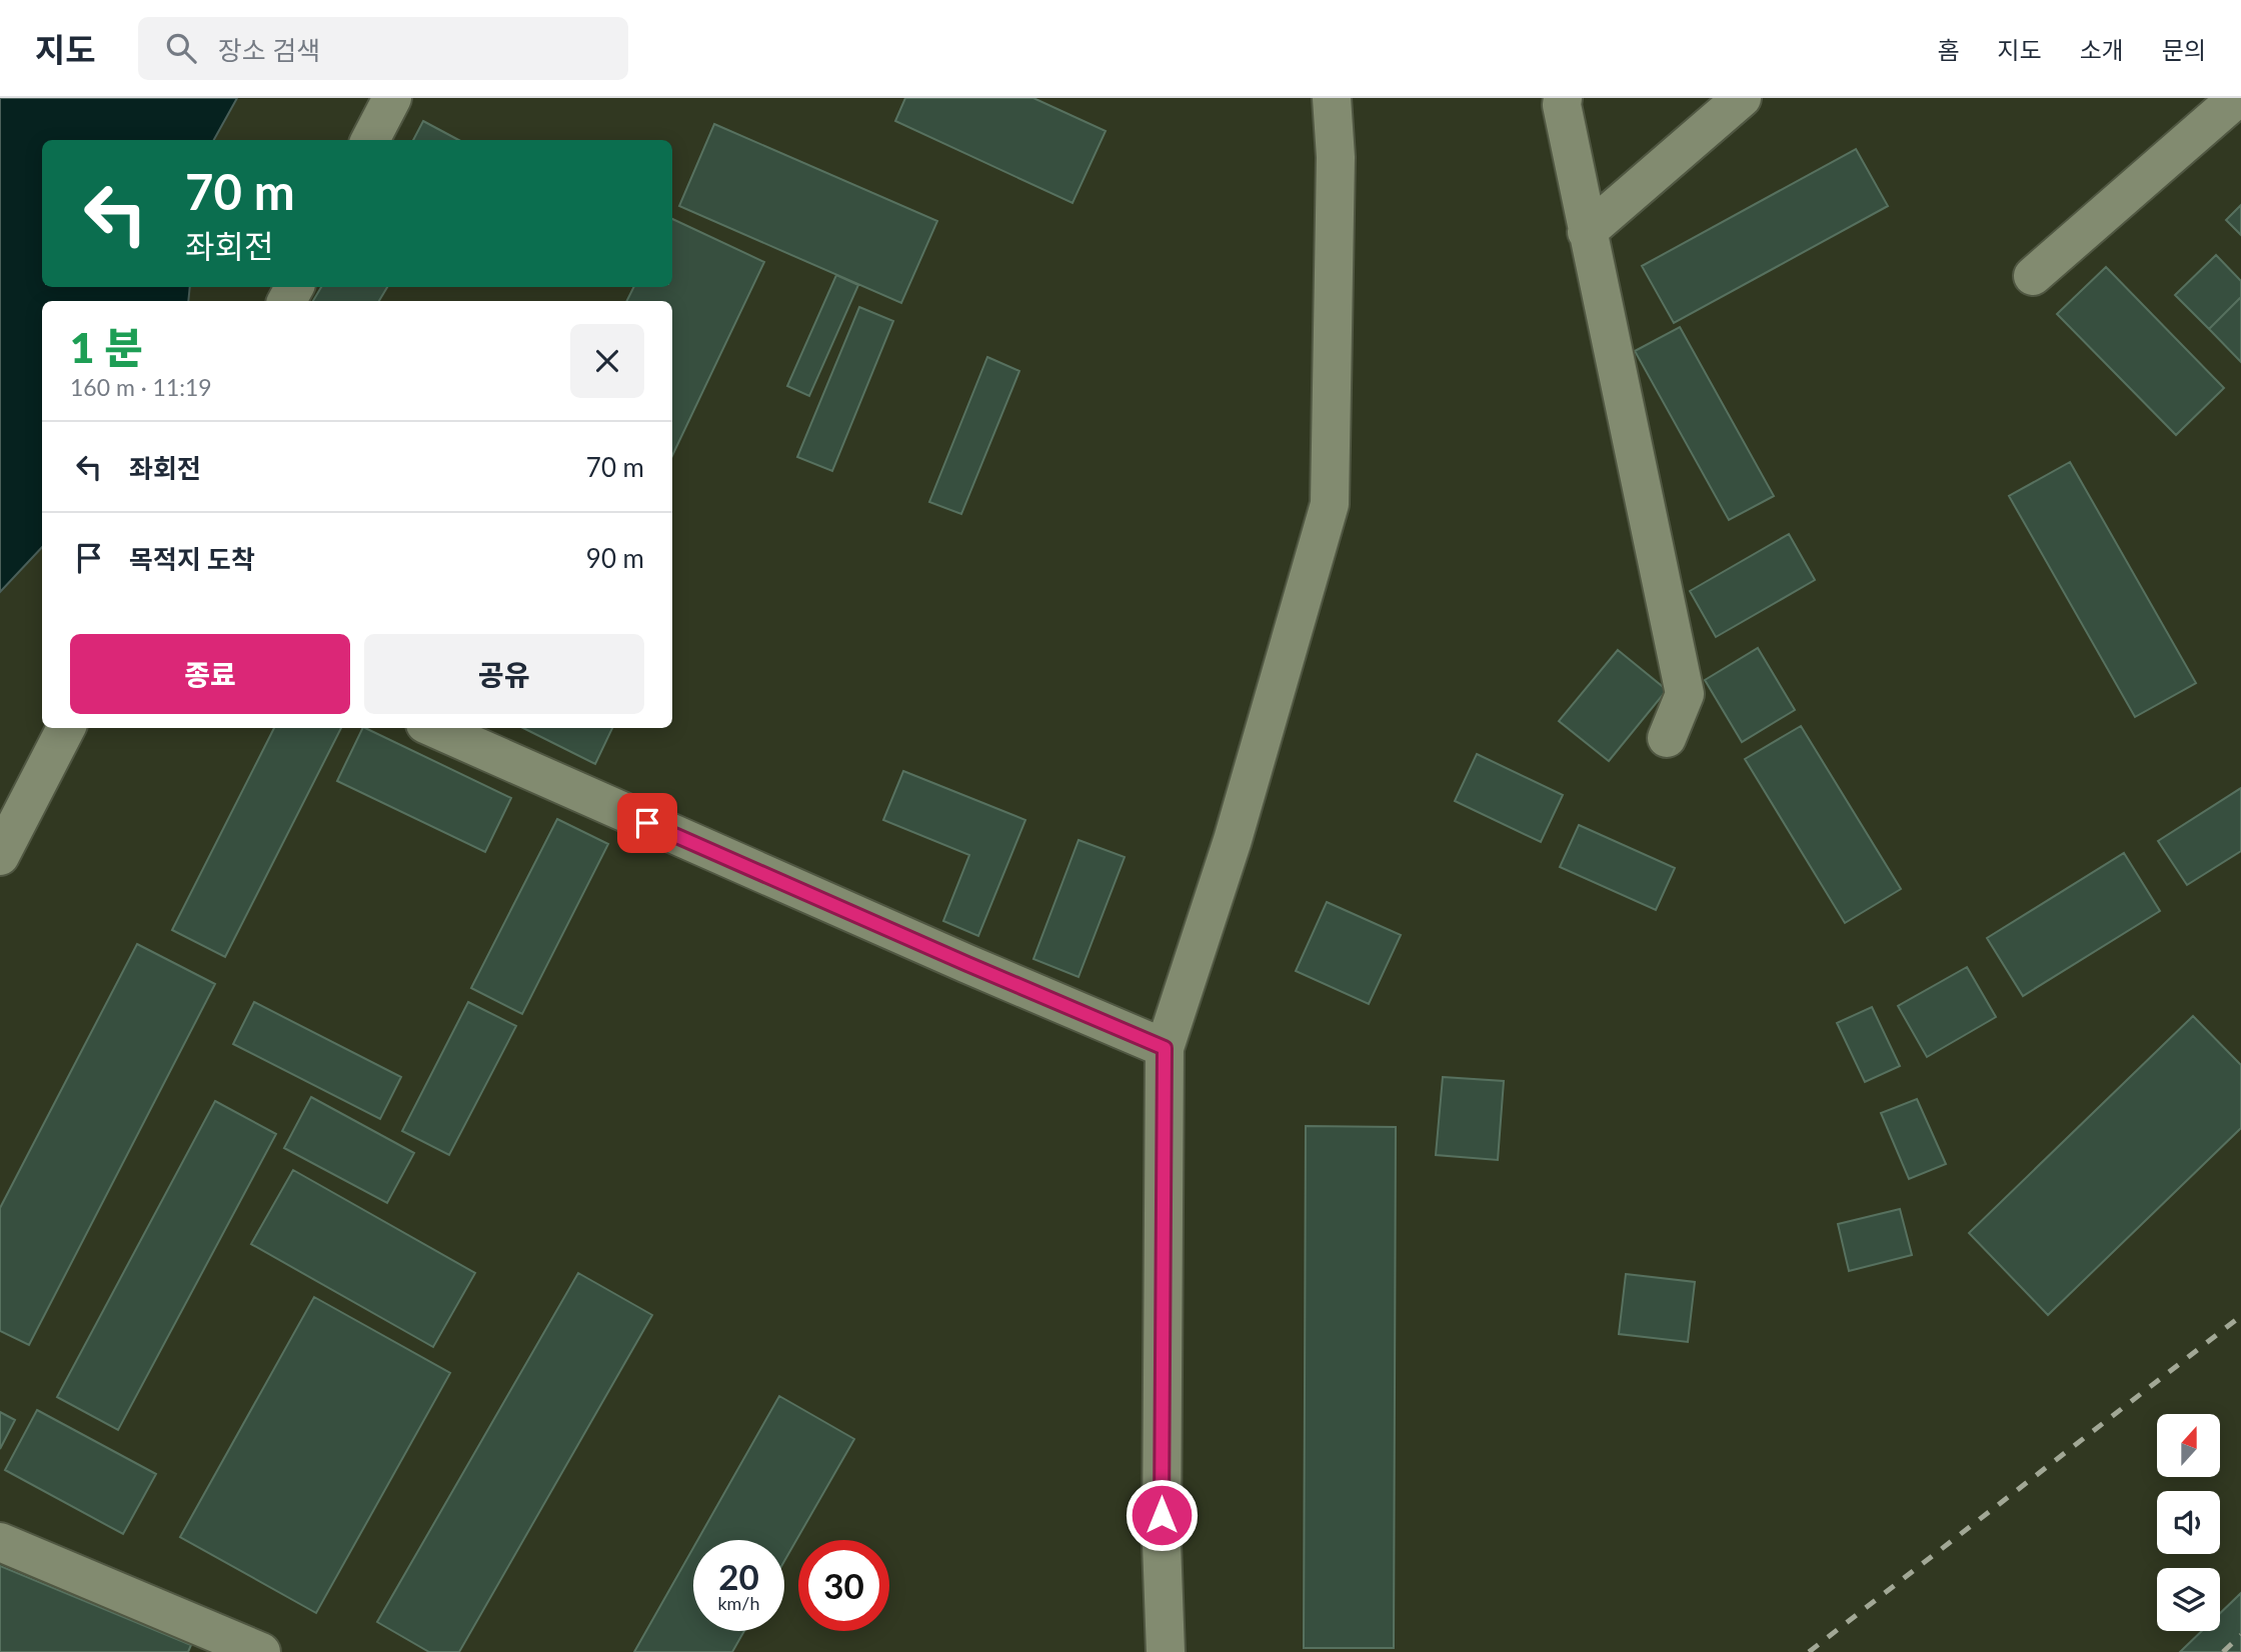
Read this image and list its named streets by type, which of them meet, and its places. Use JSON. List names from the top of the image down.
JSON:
{
  "north": "top",
  "page": {
    "header": "지도",
    "search": "장소 검색",
    "nav": [
      "홈",
      "지도",
      "소개",
      "문의"
    ],
    "turn": ["70 m", "좌회전"],
    "heading": ["1 분", "160 m · 11:19"],
    "list": [
      {
        "name": "좌회전",
        "value": "70 m"
      },
      {
        "name": "목적지 도착",
        "value": "90 m"
      }
    ],
    "buttons": ["종료", "공유"],
    "speed": "20 km/h",
    "limit": "30"
  }
}
